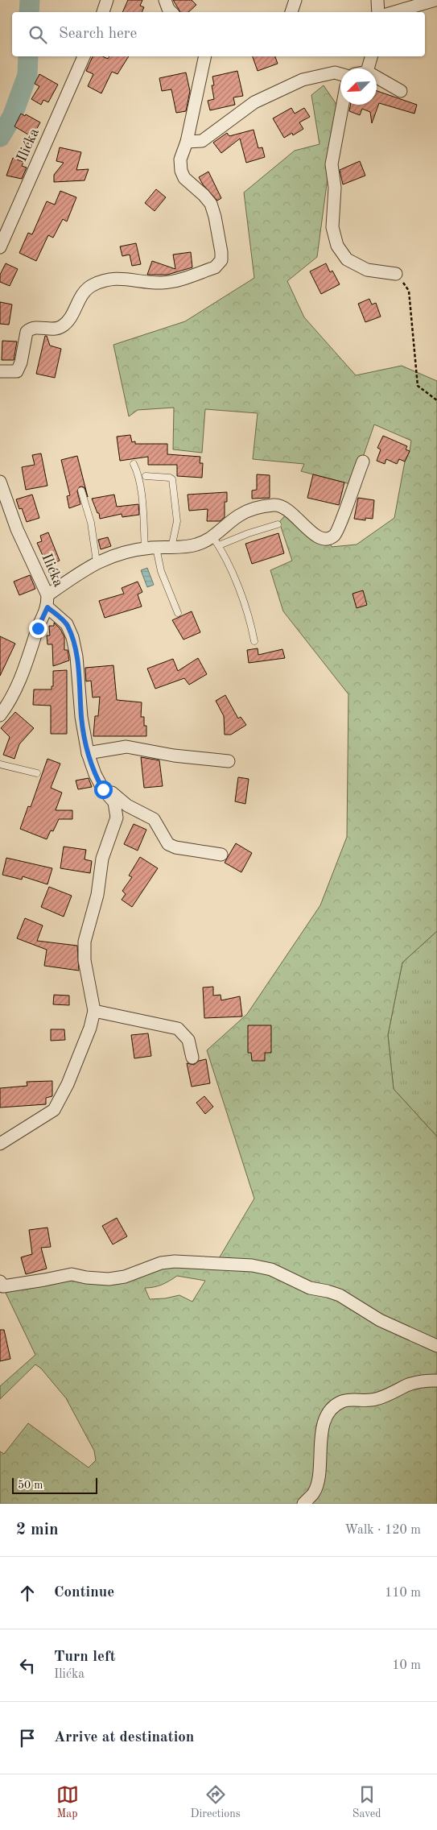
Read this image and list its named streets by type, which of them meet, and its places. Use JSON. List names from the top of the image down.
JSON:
{
  "streets": {
    "street": ["Ilićka"]
  },
  "scale_bar": "50 m",
  "north": "bottom left",
  "page": {
    "search": "Search here",
    "scale": "50 m",
    "heading": ["2 min", "Walk · 120 m"],
    "list": [
      ["Continue", "110 m"],
      ["Turn left", "Ilićka", "10 m"],
      "Arrive at destination"
    ],
    "nav": ["Map", "Directions", "Saved"]
  }
}
